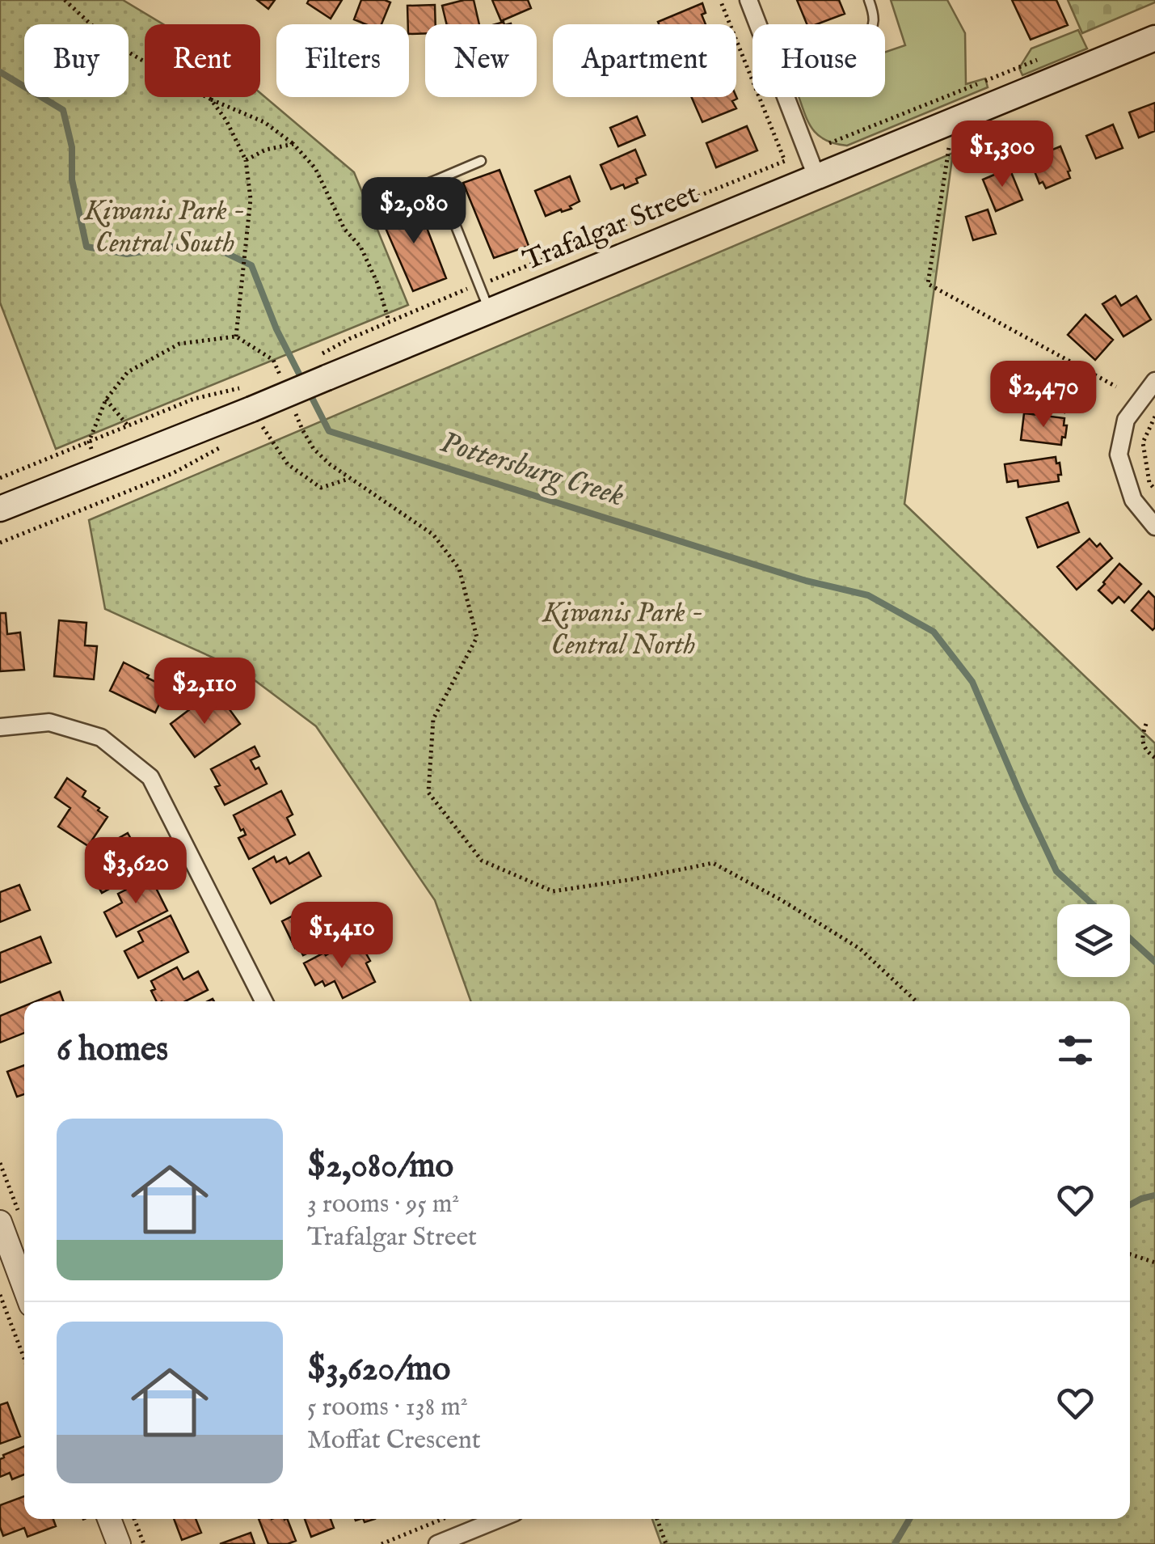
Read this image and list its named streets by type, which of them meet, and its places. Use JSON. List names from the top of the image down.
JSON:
{
  "streets": {
    "main road": ["Trafalgar Street"]
  },
  "water": ["Pottersburg Creek"],
  "parks": ["Kiwanis Park - Central South", "Kiwanis Park - Central North"],
  "page": {
    "chip": [
      "Buy",
      "Rent",
      "Filters",
      "New",
      "Apartment",
      "House"
    ],
    "price": [
      "$1,300",
      "$2,080",
      "$2,470",
      "$2,110",
      "$3,620",
      "$1,410"
    ],
    "heading": "6 homes",
    "list": [
      {
        "name": "$2,080/mo",
        "note": "3 rooms · 95 m² · Trafalgar Street"
      },
      {
        "name": "$3,620/mo",
        "note": "5 rooms · 138 m² · Moffat Crescent"
      }
    ]
  }
}
